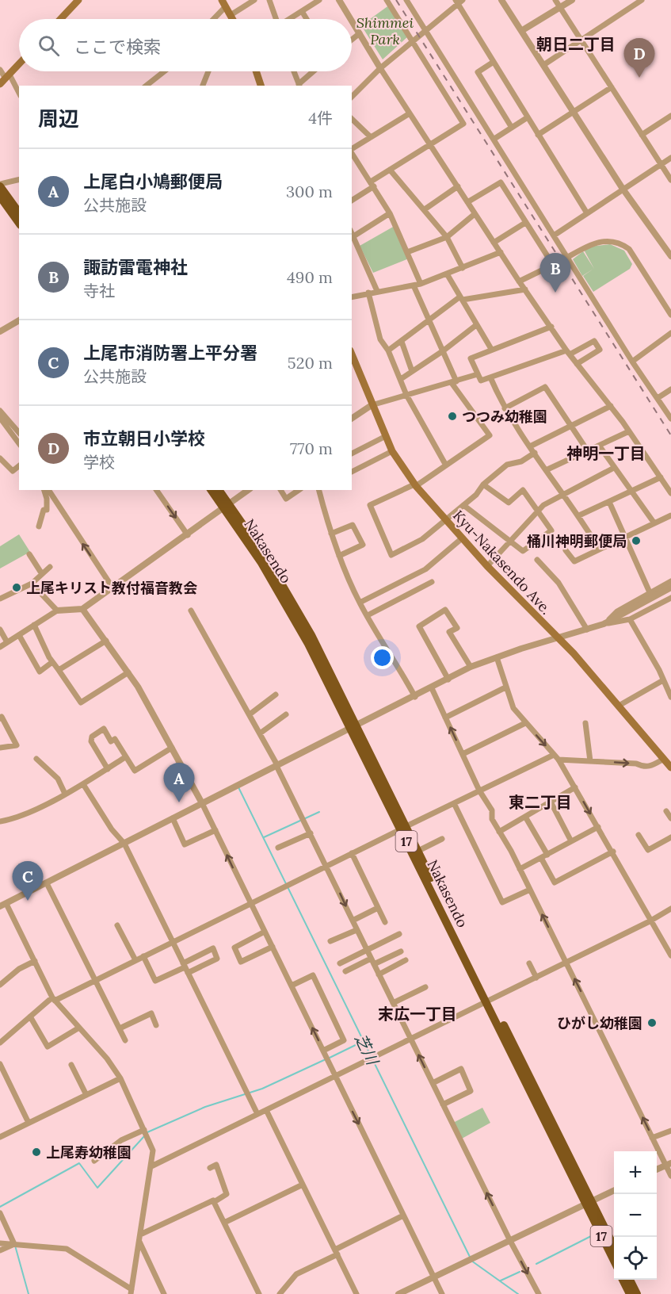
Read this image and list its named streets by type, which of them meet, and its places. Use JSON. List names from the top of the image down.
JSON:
{
  "streets": {
    "highway": ["Nakasendo", "17"],
    "main road": ["Kyu-Nakasendo Ave."]
  },
  "districts": [
    "朝日二丁目",
    "神明一丁目",
    "東二丁目",
    "末広一丁目"
  ],
  "water": ["芝川"],
  "parks": ["Shimmei Park"],
  "places": [
    "つつみ幼稚園",
    "桶川神明郵便局",
    "上尾キリスト教付福音教会",
    "ひがし幼稚園",
    "上尾寿幼稚園"
  ],
  "page": {
    "search": "ここで検索",
    "pins": [
      "D",
      "B",
      "A",
      "C"
    ],
    "heading": ["周辺", "4件"],
    "list": [
      {
        "mark": "A",
        "name": "上尾白小鳩郵便局",
        "note": "公共施設",
        "value": "300 m"
      },
      {
        "mark": "B",
        "name": "諏訪雷電神社",
        "note": "寺社",
        "value": "490 m"
      },
      {
        "mark": "C",
        "name": "上尾市消防署上平分署",
        "note": "公共施設",
        "value": "520 m"
      },
      {
        "mark": "D",
        "name": "市立朝日小学校",
        "note": "学校",
        "value": "770 m"
      }
    ],
    "map_buttons": ["+", "−"]
  }
}
